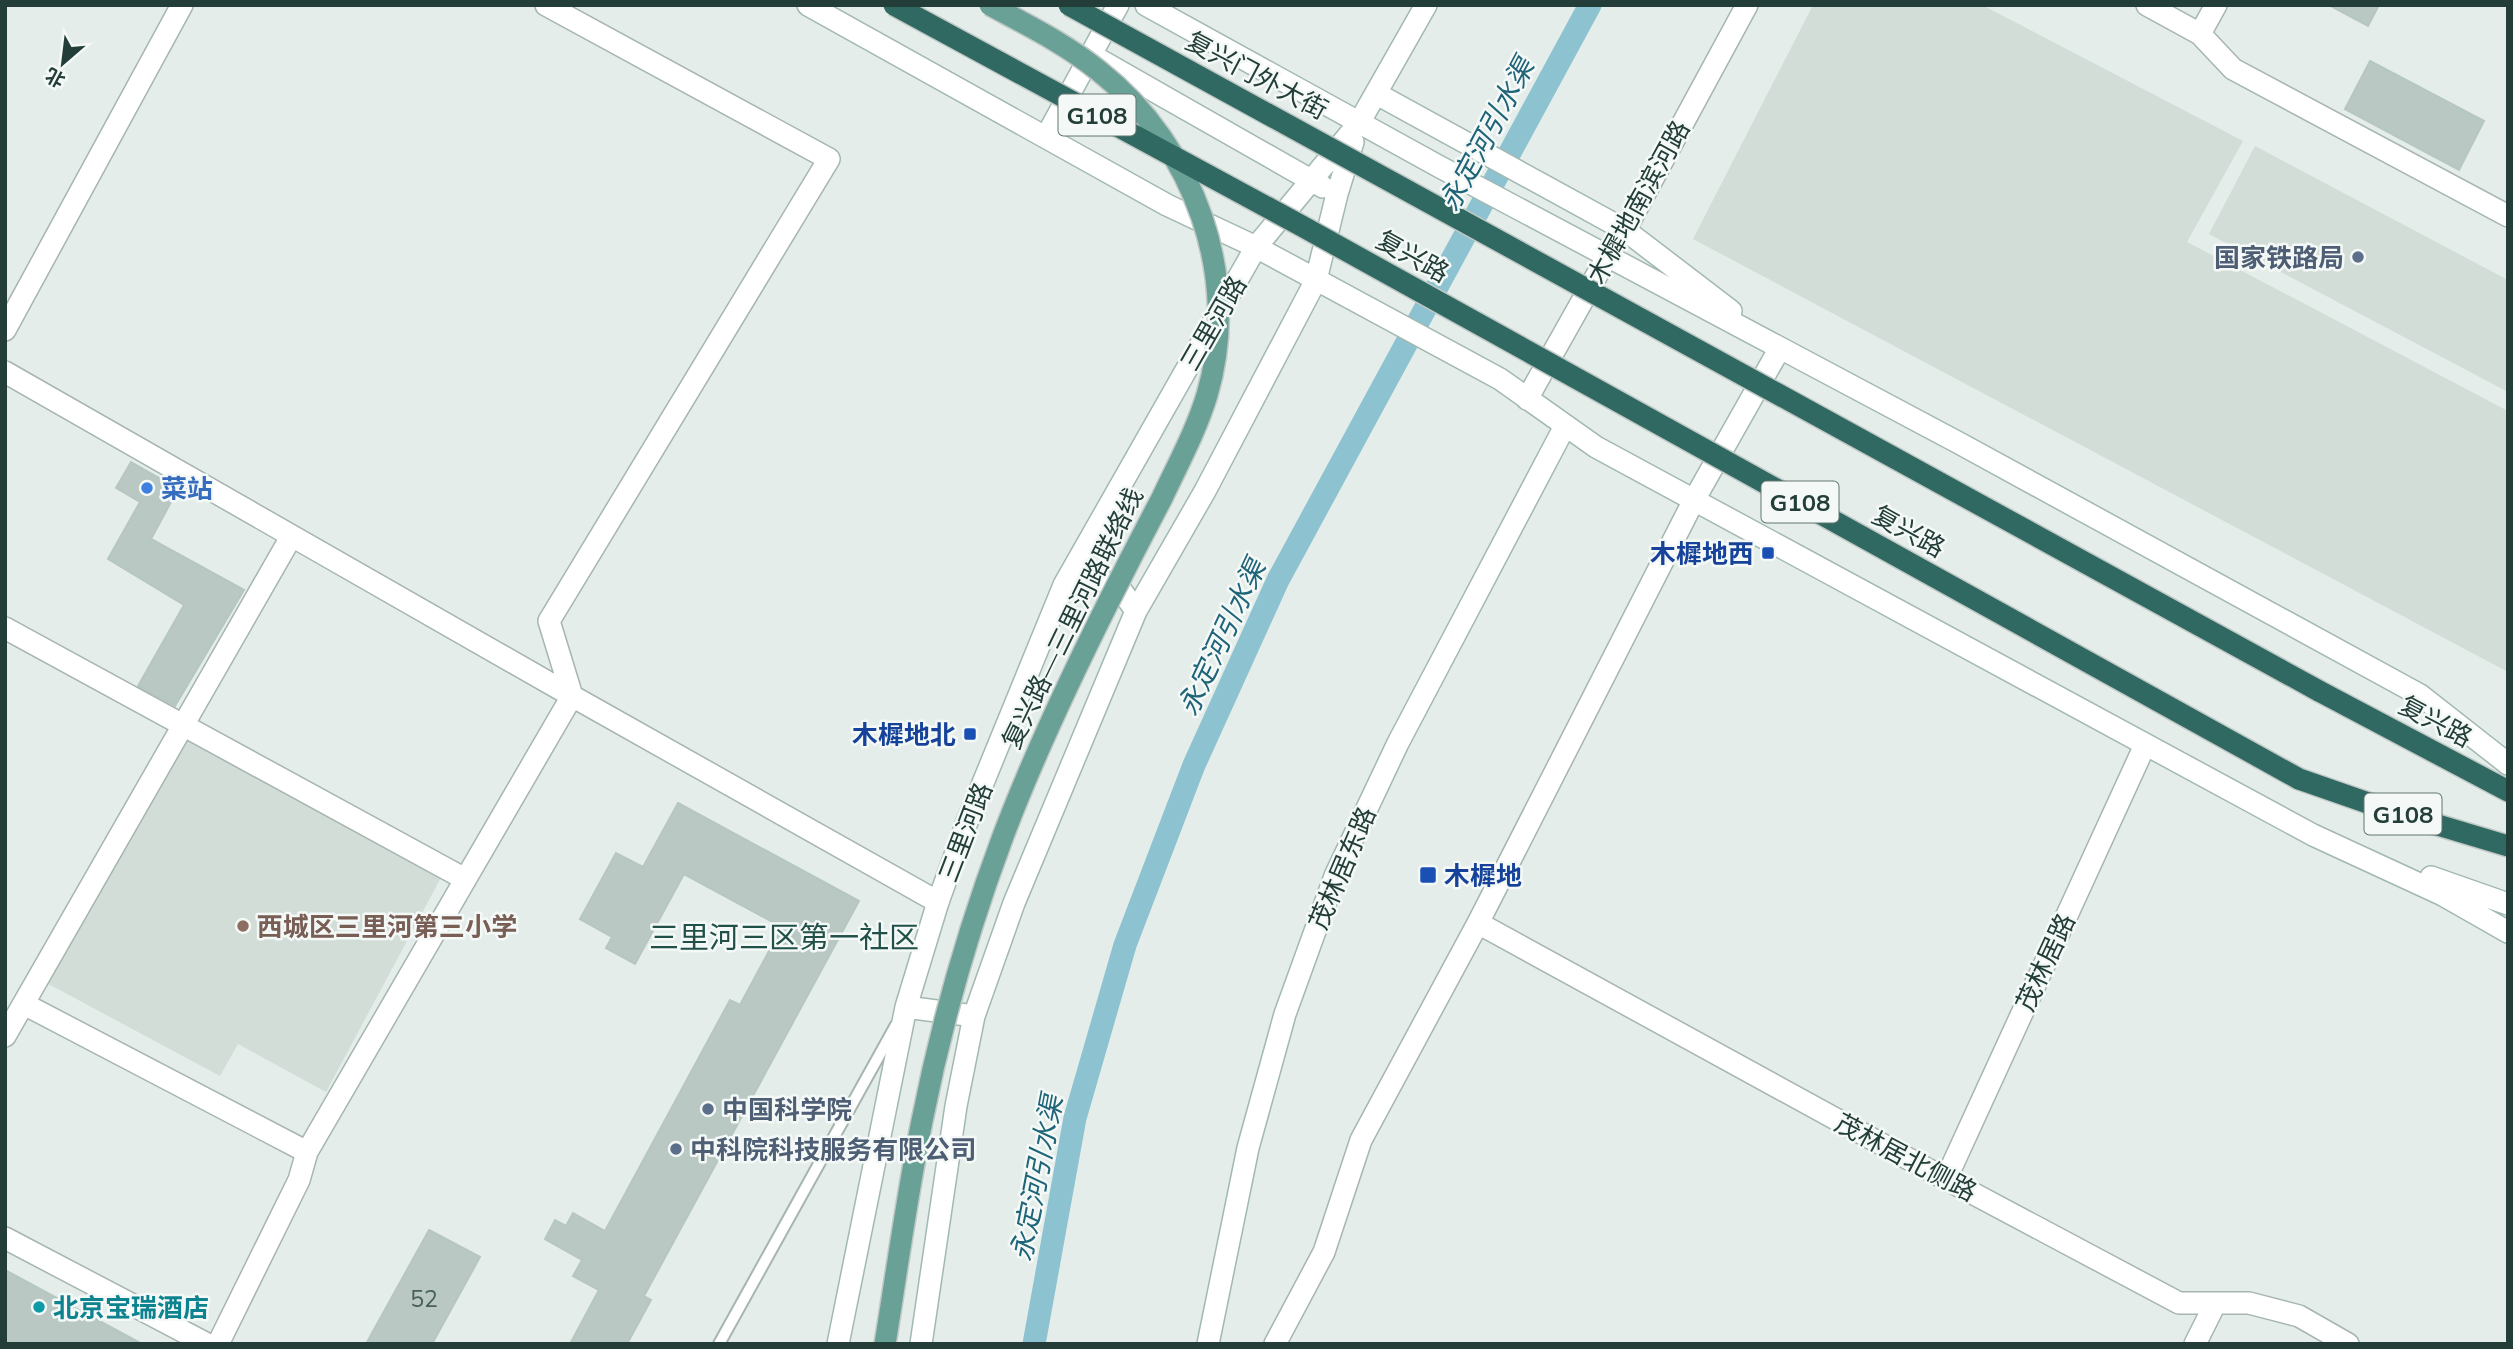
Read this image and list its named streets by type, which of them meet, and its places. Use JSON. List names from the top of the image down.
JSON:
{
  "streets": {
    "highway": ["复兴门外大街", "G108", "复兴路"],
    "main road": ["复兴路—三里河路联络线"],
    "street": [
      "木樨地南滨河路",
      "三里河路",
      "茂林居东路",
      "茂林居路",
      "茂林居北侧路"
    ]
  },
  "crossings": [
    ["复兴门外大街", "复兴路"],
    ["木樨地南滨河路", "复兴路"],
    ["复兴路", "三里河路"],
    ["茂林居路", "茂林居北侧路"]
  ],
  "districts": ["三里河三区第一社区"],
  "water": ["永定河引水渠"],
  "places": {
    "other": [
      "国家铁路局",
      "菜站",
      "西城区三里河第三小学",
      "中国科学院",
      "中科院科技服务有限公司",
      "北京宝瑞酒店"
    ],
    "transit": ["木樨地西", "木樨地北", "木樨地"]
  },
  "house_numbers": ["52"],
  "north": "bottom left"
}
